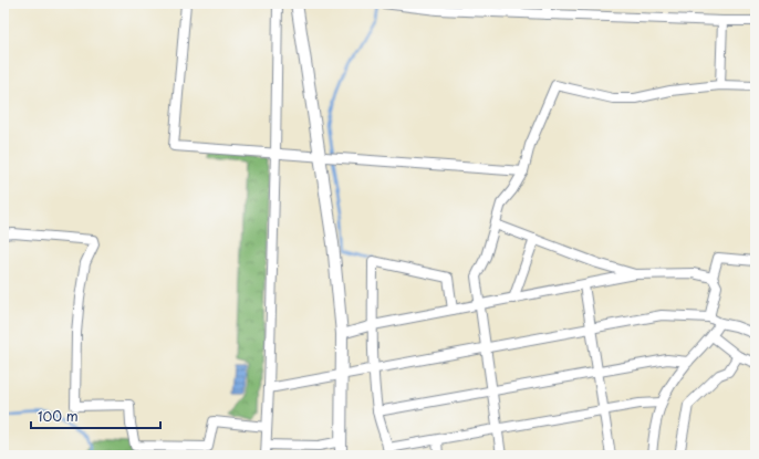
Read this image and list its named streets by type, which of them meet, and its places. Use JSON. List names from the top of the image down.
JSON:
{
  "scale_bar": "100 m"
}
